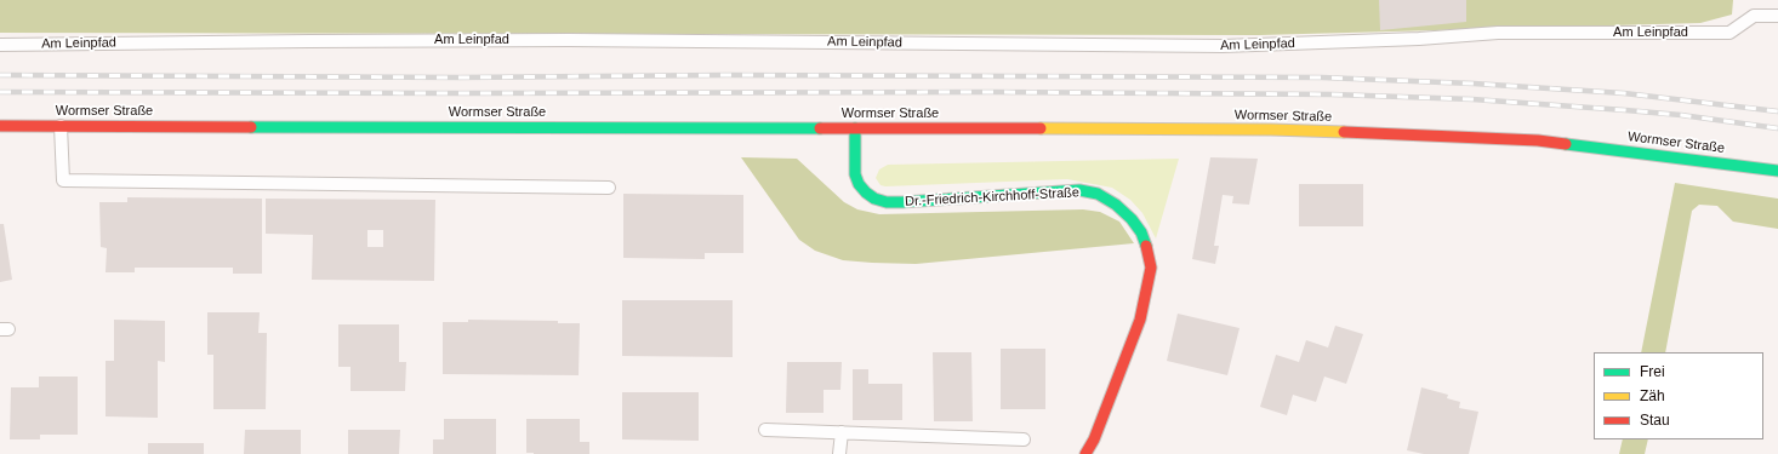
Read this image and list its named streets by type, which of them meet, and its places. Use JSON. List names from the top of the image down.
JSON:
{
  "streets": {
    "main road": ["Wormser Straße", "Dr.-Friedrich-Kirchhoff-Straße"],
    "lane": ["Am Leinpfad"]
  },
  "crossings": [
    ["Wormser Straße", "Dr.-Friedrich-Kirchhoff-Straße"]
  ],
  "legend": ["Frei", "Zäh", "Stau"]
}
